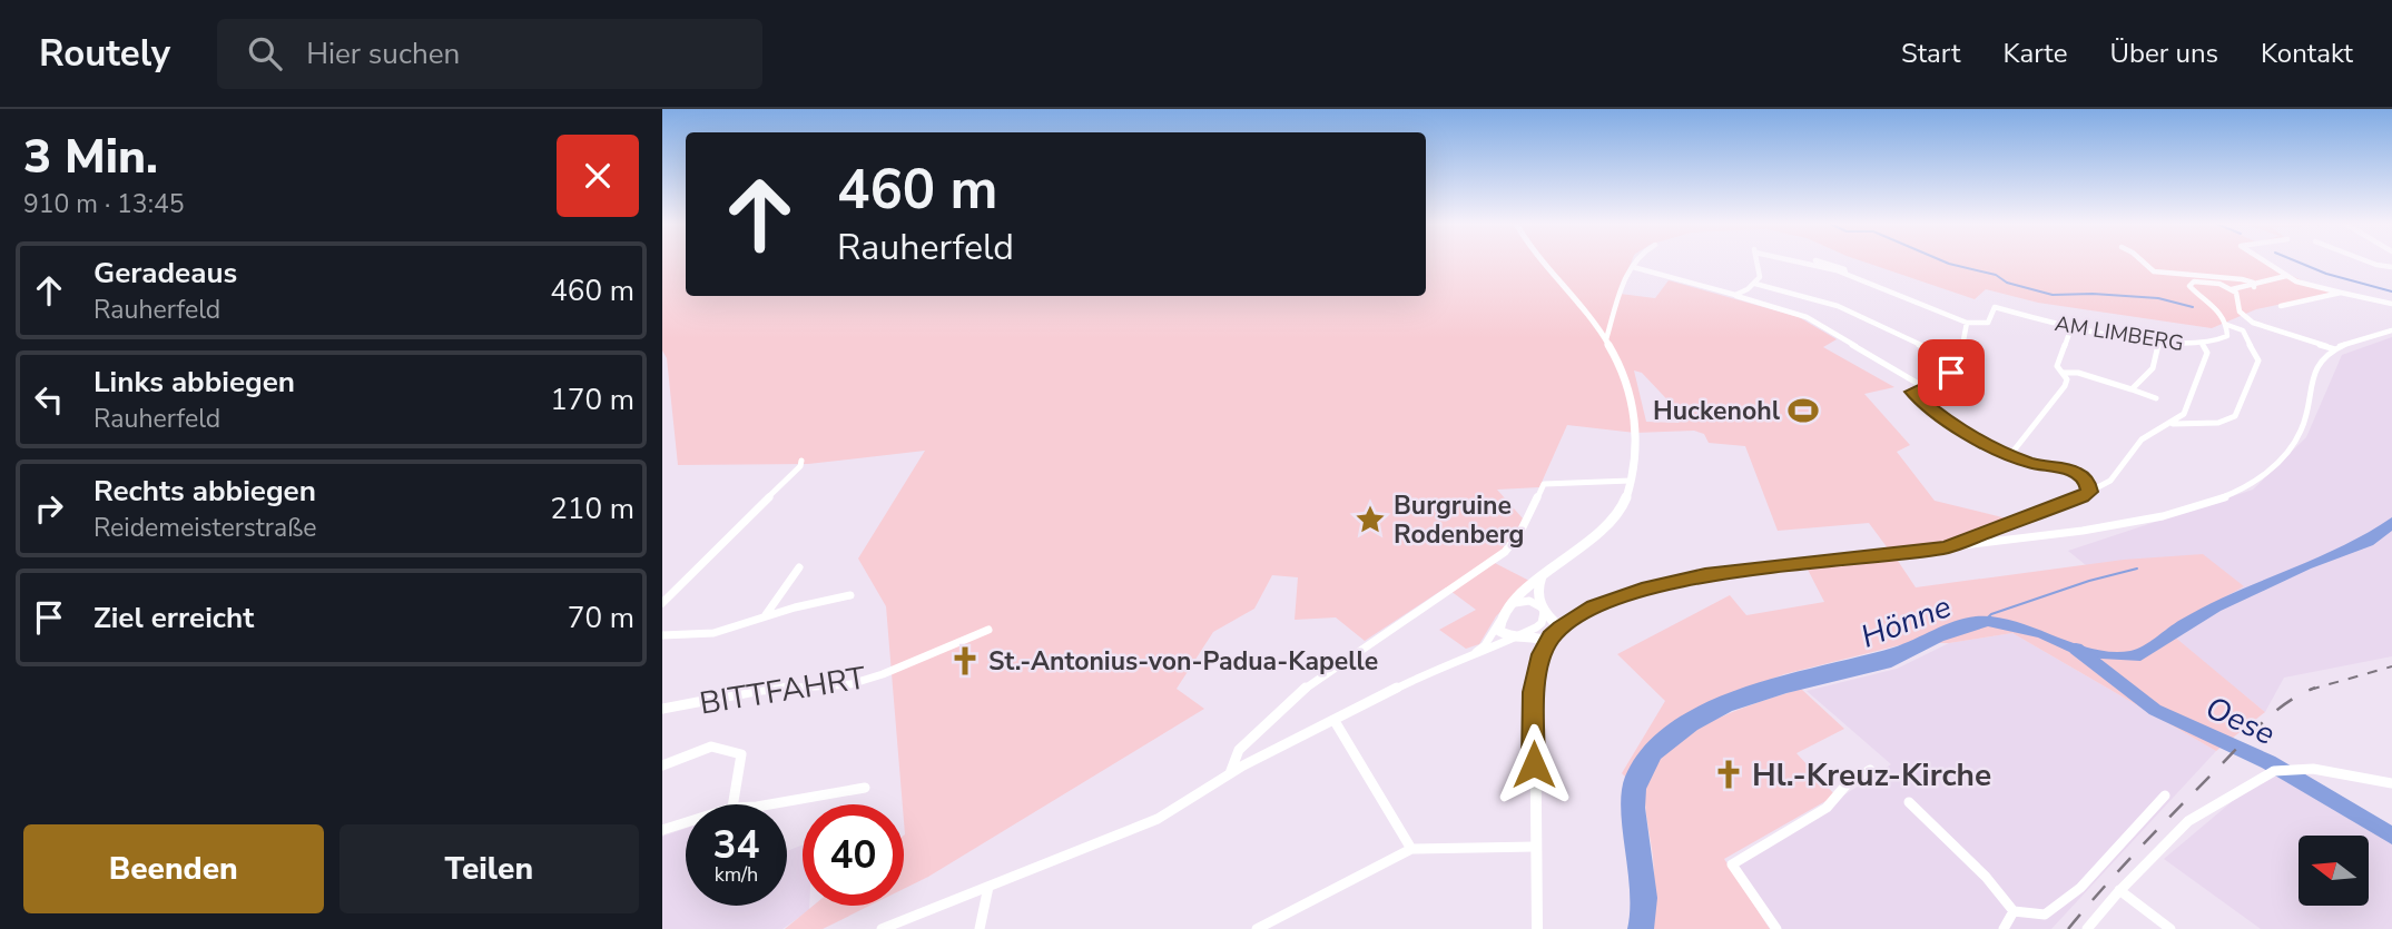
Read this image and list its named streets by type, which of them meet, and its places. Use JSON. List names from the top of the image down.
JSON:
{
  "streets": {
    "street": ["AM LIMBERG", "BITTFAHRT"]
  },
  "water": ["Hönne", "Oese"],
  "places": {
    "sports": ["Huckenohl"],
    "place": ["Burgruine Rodenberg"],
    "church": ["St.-Antonius-von-Padua-Kapelle", "Hl.-Kreuz-Kirche"]
  },
  "north": "left",
  "page": {
    "header": "Routely",
    "search": "Hier suchen",
    "nav": [
      "Start",
      "Karte",
      "Über uns",
      "Kontakt"
    ],
    "heading": ["3 Min.", "910 m · 13:45"],
    "turn": ["460 m", "Rauherfeld"],
    "list": [
      {
        "name": "Geradeaus",
        "note": "Rauherfeld",
        "value": "460 m"
      },
      {
        "name": "Links abbiegen",
        "note": "Rauherfeld",
        "value": "170 m"
      },
      {
        "name": "Rechts abbiegen",
        "note": "Reidemeisterstraße",
        "value": "210 m"
      },
      {
        "name": "Ziel erreicht",
        "value": "70 m"
      }
    ],
    "speed": "34 km/h",
    "limit": "40",
    "buttons": ["Beenden", "Teilen"]
  }
}
